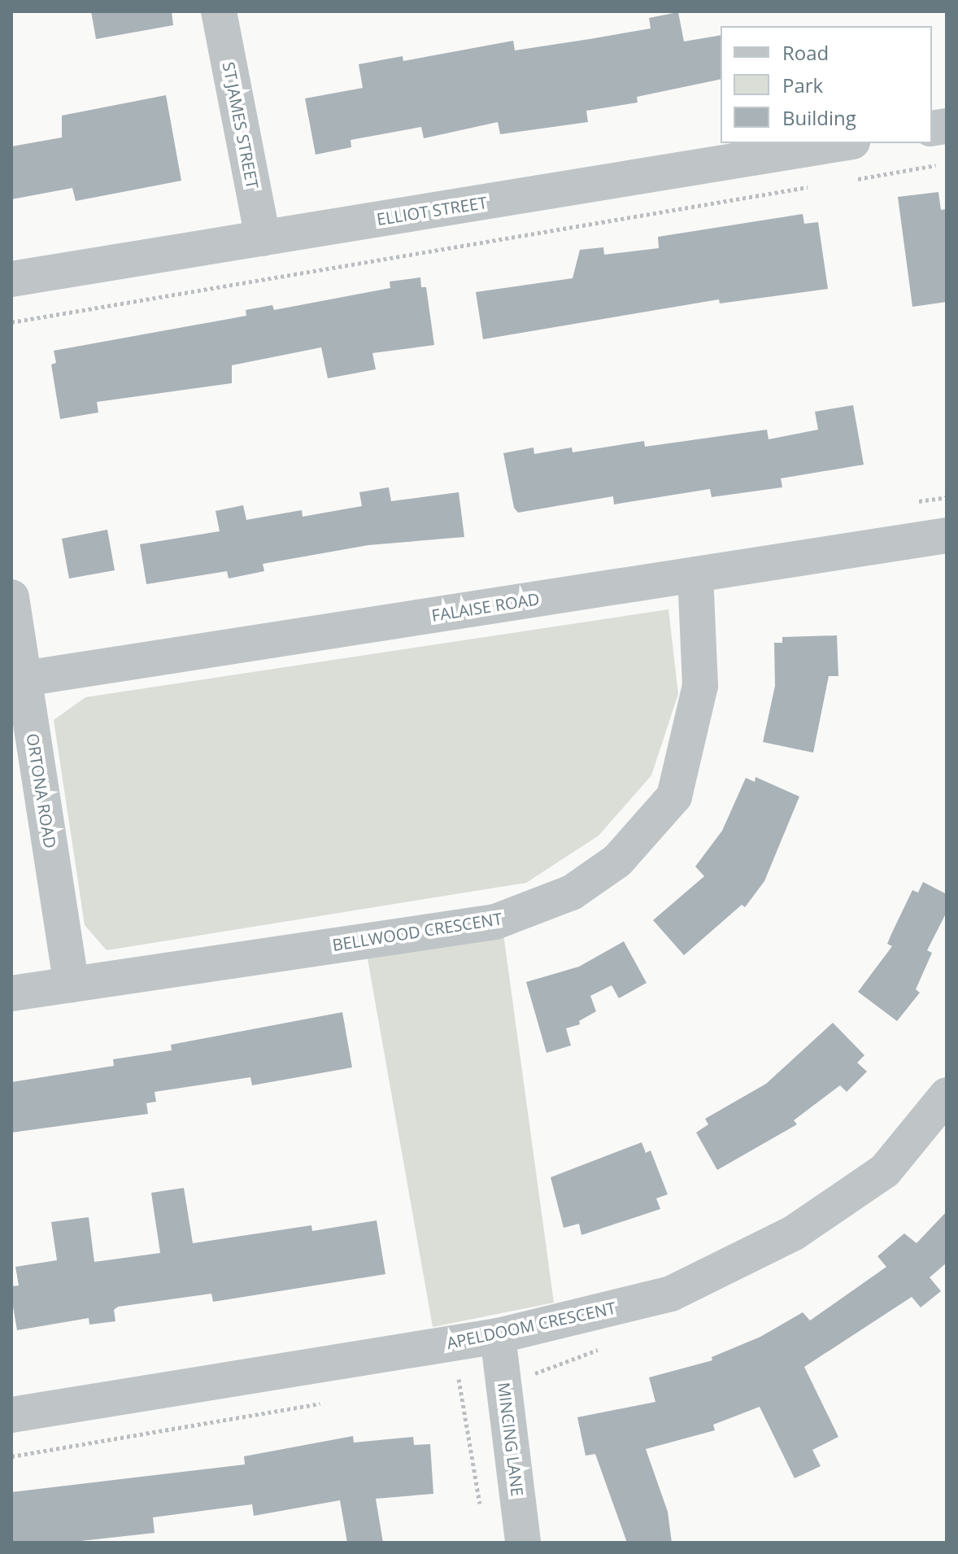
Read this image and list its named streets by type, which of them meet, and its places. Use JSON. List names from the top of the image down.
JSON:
{
  "streets": {
    "street": [
      "ST JAMES STREET",
      "ELLIOT STREET",
      "FALAISE ROAD",
      "ORTONA ROAD",
      "BELLWOOD CRESCENT",
      "APELDOOM CRESCENT",
      "MINCING LANE"
    ]
  },
  "crossings": [
    ["ST JAMES STREET", "ELLIOT STREET"],
    ["FALAISE ROAD", "ORTONA ROAD"],
    ["FALAISE ROAD", "BELLWOOD CRESCENT"],
    ["ORTONA ROAD", "BELLWOOD CRESCENT"],
    ["APELDOOM CRESCENT", "MINCING LANE"]
  ],
  "legend": ["Road", "Park", "Building"]
}
